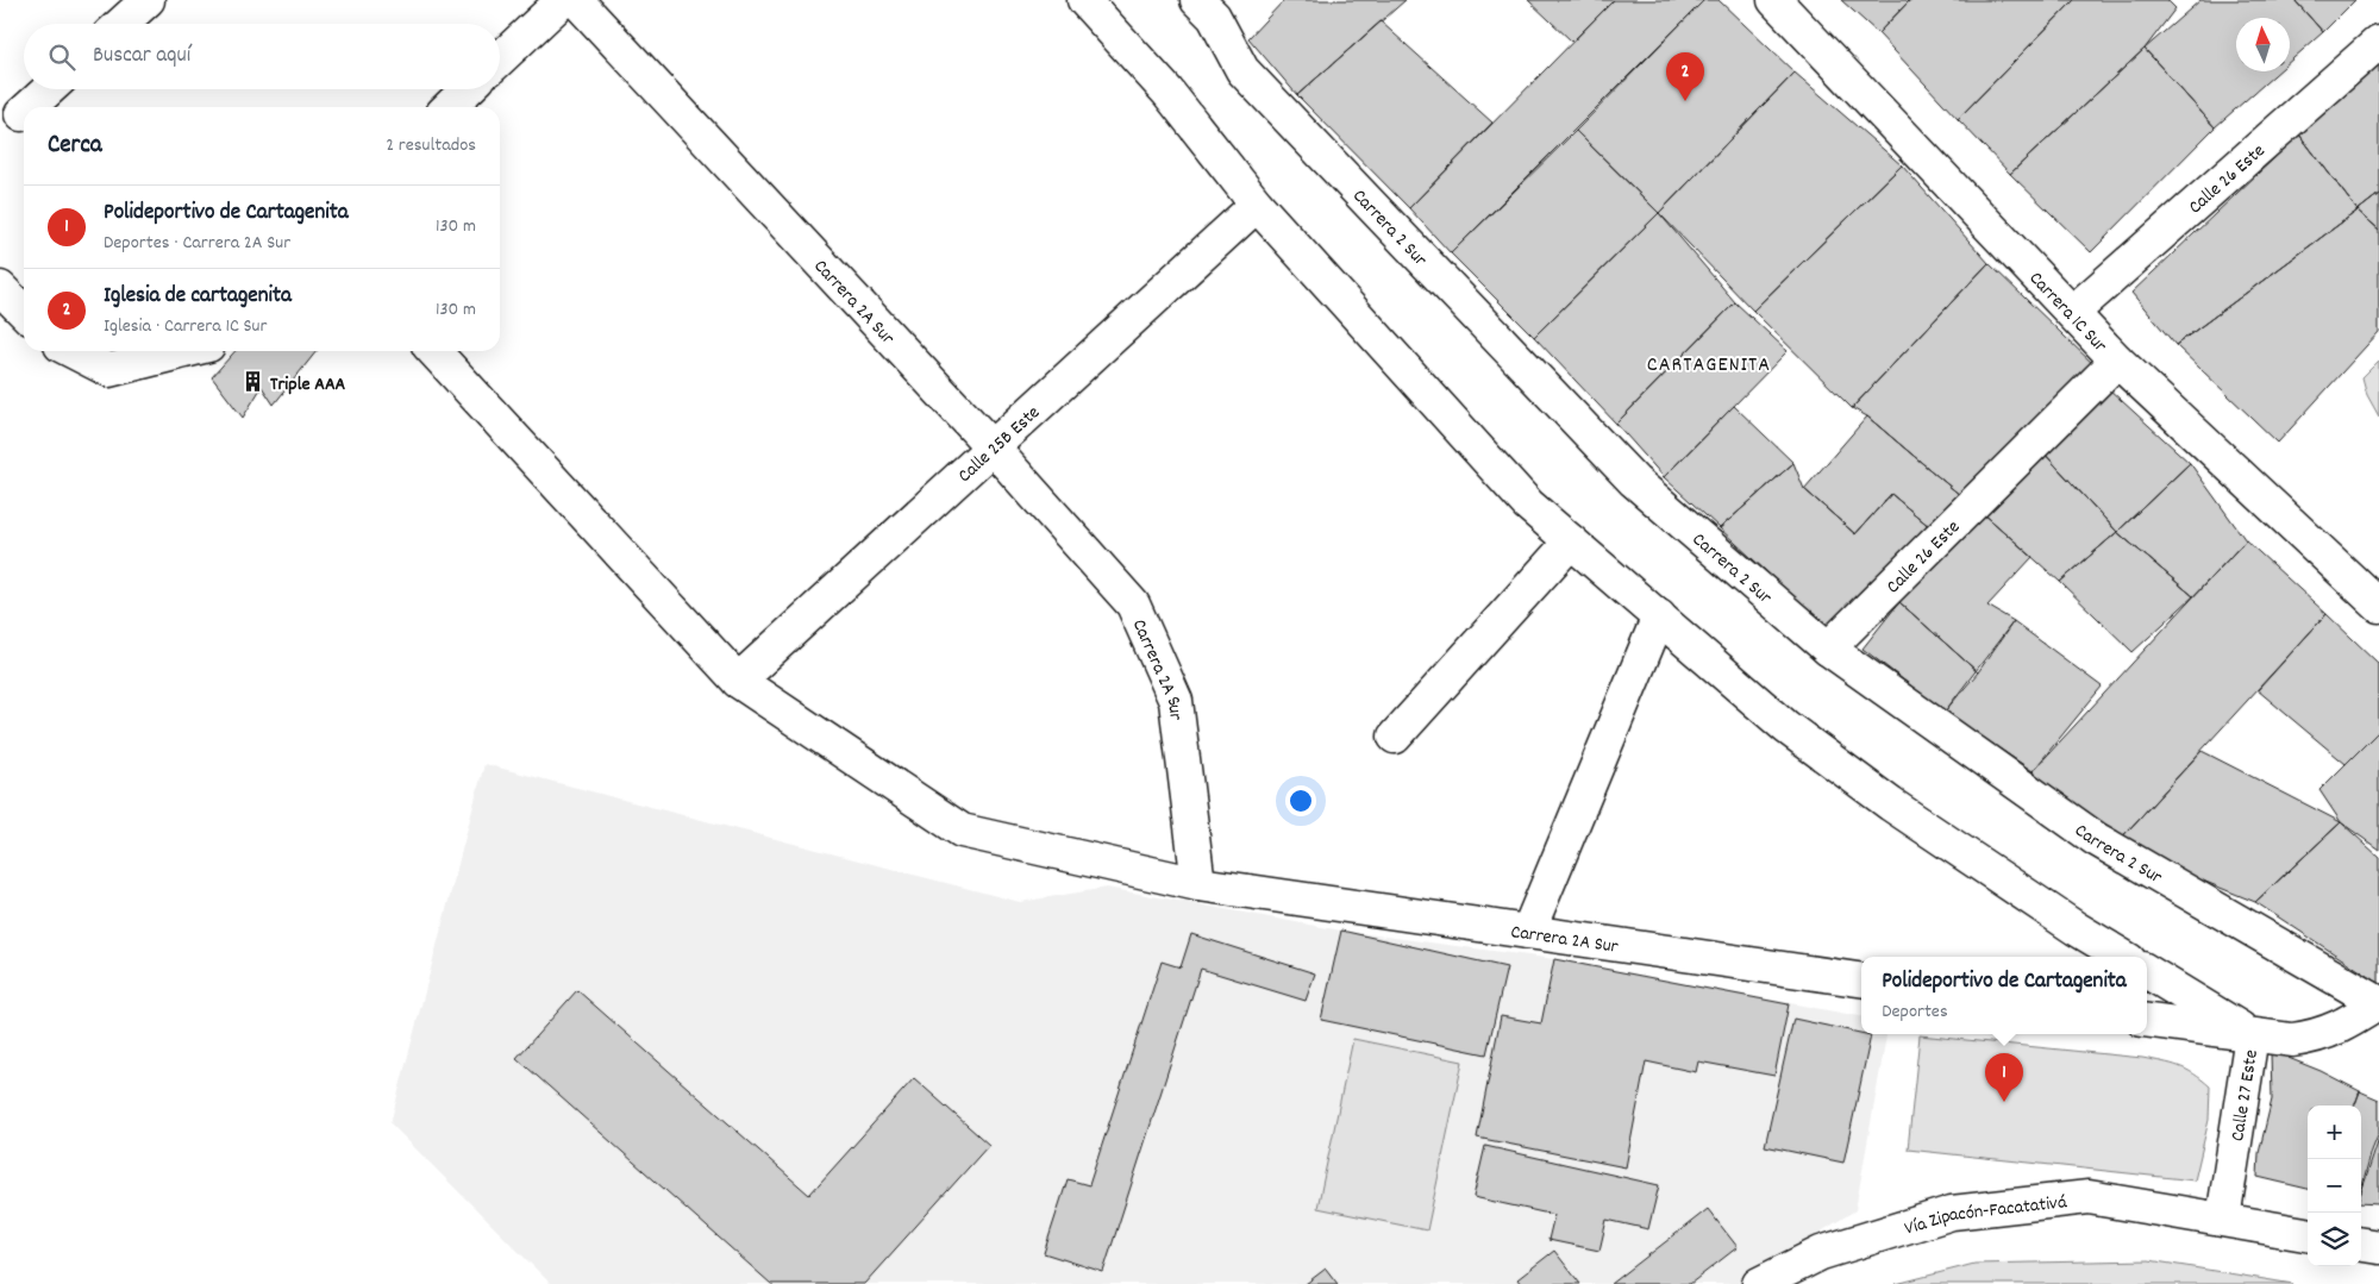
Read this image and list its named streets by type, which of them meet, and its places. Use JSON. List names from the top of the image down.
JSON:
{
  "streets": {
    "street": [
      "Calle 26 Este",
      "Carrera 2 Sur",
      "Carrera 2A Sur",
      "Carrera 1C Sur",
      "Calle 25B Este",
      "Calle 27 Este",
      "Vía Zipacón-Facatativá"
    ]
  },
  "crossings": [
    ["Calle 26 Este", "Carrera 2 Sur"],
    ["Calle 26 Este", "Carrera 1C Sur"],
    ["Carrera 2 Sur", "Calle 27 Este"],
    ["Carrera 2A Sur", "Calle 25B Este"],
    ["Calle 27 Este", "Vía Zipacón-Facatativá"]
  ],
  "districts": ["CARTAGENITA"],
  "places": {
    "building": ["Triple AAA"]
  },
  "north": "top",
  "page": {
    "search": "Buscar aquí",
    "pins": ["2", "1"],
    "heading": ["Cerca", "2 resultados"],
    "list": [
      {
        "mark": "1",
        "name": "Polideportivo de Cartagenita",
        "note": "Deportes · Carrera 2A Sur",
        "value": "130 m"
      },
      {
        "mark": "2",
        "name": "Iglesia de cartagenita",
        "note": "Iglesia · Carrera 1C Sur",
        "value": "130 m"
      }
    ],
    "popup": ["Polideportivo de Cartagenita", "Deportes"],
    "map_buttons": ["+", "−"]
  }
}
